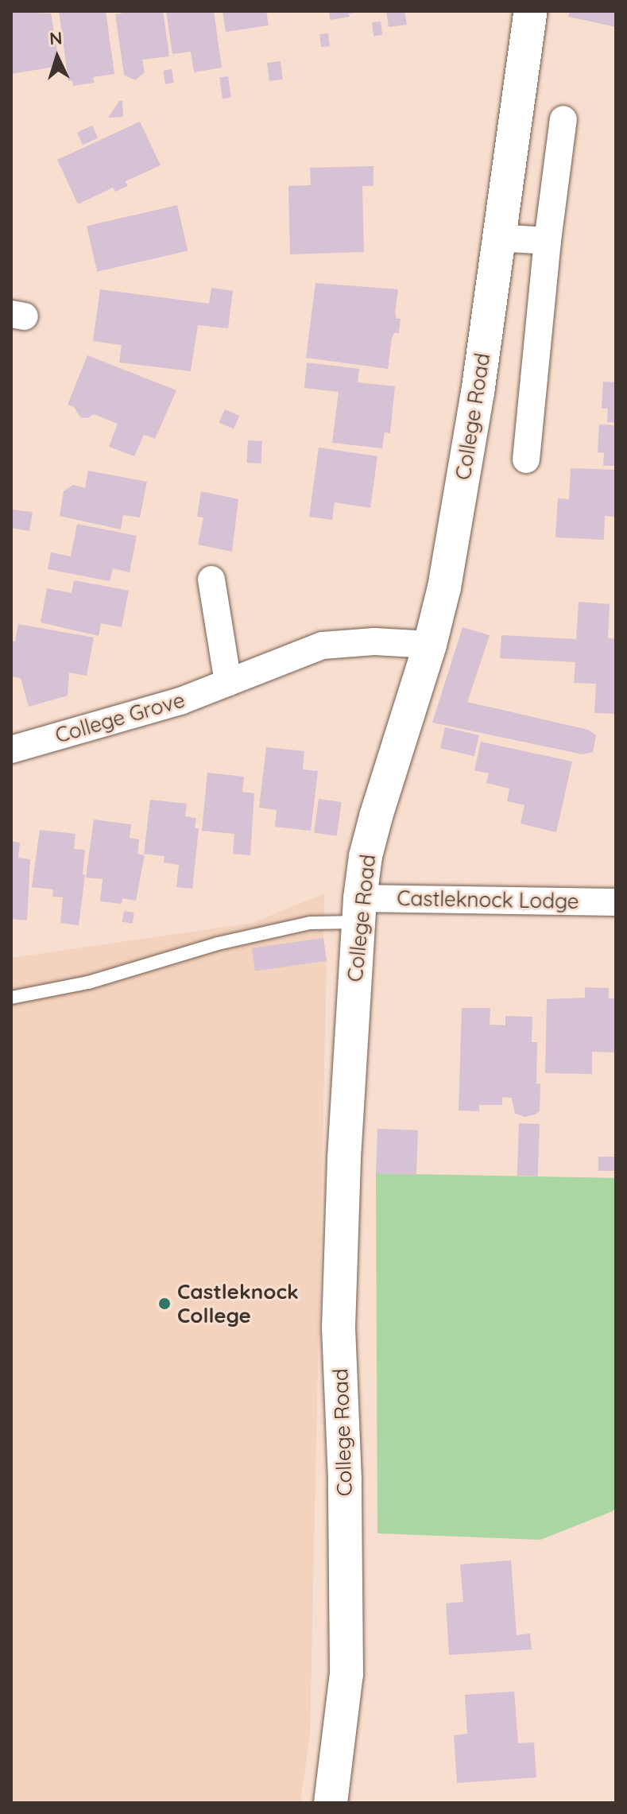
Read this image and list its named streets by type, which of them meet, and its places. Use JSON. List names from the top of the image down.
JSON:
{
  "streets": {
    "street": ["College Road", "College Grove", "Castleknock Lodge"]
  },
  "crossings": [
    ["College Road", "College Grove"],
    ["College Road", "Castleknock Lodge"]
  ],
  "places": ["Castleknock College"],
  "north": "top"
}
